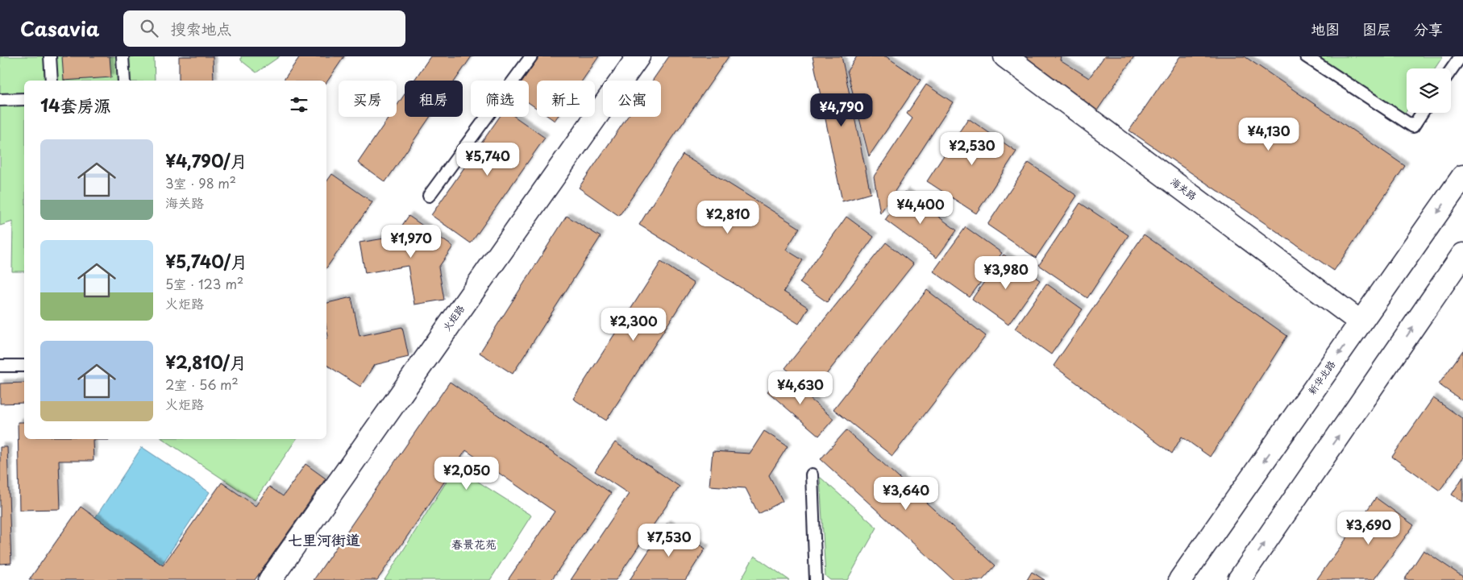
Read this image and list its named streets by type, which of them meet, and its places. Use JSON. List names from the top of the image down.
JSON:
{
  "streets": {
    "street": ["海关路", "火炬路", "新华北路"]
  },
  "crossings": [
    ["海关路", "新华北路"]
  ],
  "districts": ["七里河街道", "春景花苑"],
  "page": {
    "header": "Casavia",
    "search": "搜索地点",
    "nav": ["地图", "图层", "分享"],
    "chip": [
      "买房",
      "租房",
      "筛选",
      "新上",
      "公寓"
    ],
    "heading": "14套房源",
    "price": [
      "¥4,790",
      "¥4,130",
      "¥2,530",
      "¥5,740",
      "¥4,400",
      "¥2,810",
      "¥1,970",
      "¥3,980",
      "¥2,300",
      "¥4,630",
      "¥2,050",
      "¥3,640",
      "¥3,690",
      "¥7,530"
    ],
    "list": [
      {
        "name": "¥4,790/月",
        "note": "3室 · 98 m² · 海关路"
      },
      {
        "name": "¥5,740/月",
        "note": "5室 · 123 m² · 火炬路"
      },
      {
        "name": "¥2,810/月",
        "note": "2室 · 56 m² · 火炬路"
      }
    ]
  }
}
